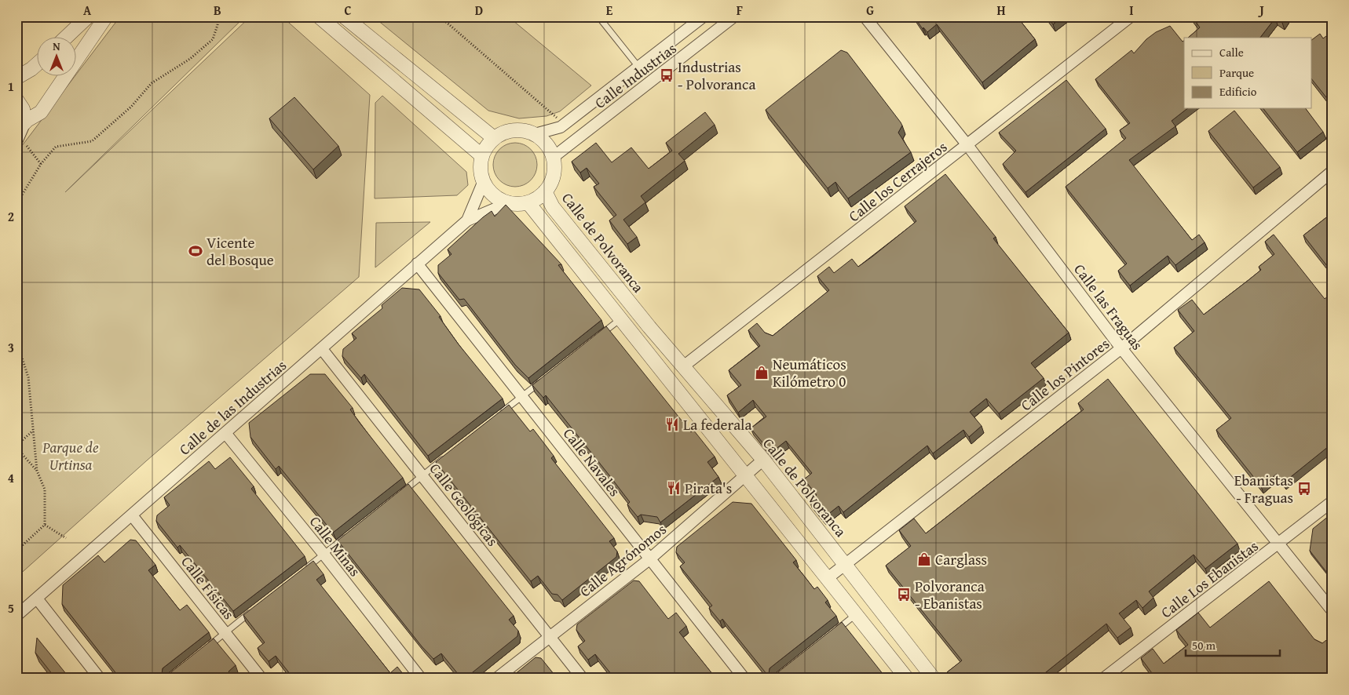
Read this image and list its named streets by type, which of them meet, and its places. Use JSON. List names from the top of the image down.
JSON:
{
  "streets": {
    "street": [
      "Calle Industrias",
      "Calle los Cerrajeros",
      "Calle de Polvoranca",
      "Calle las Fraguas",
      "Calle los Pintores",
      "Calle de las Industrias",
      "Calle Navales",
      "Calle Geológicas",
      "Calle Minas",
      "Calle Agrónomos",
      "Calle Los Ebanistas",
      "Calle Físicas"
    ]
  },
  "crossings": [
    ["Calle Industrias", "Calle de Polvoranca"],
    ["Calle Industrias", "Calle de las Industrias"],
    ["Calle los Cerrajeros", "Calle de Polvoranca"],
    ["Calle los Cerrajeros", "Calle las Fraguas"],
    ["Calle de Polvoranca", "Calle los Pintores"],
    ["Calle de Polvoranca", "Calle de las Industrias"],
    ["Calle de Polvoranca", "Calle Agrónomos"],
    ["Calle las Fraguas", "Calle los Pintores"],
    ["Calle las Fraguas", "Calle Los Ebanistas"],
    ["Calle de las Industrias", "Calle Navales"],
    ["Calle de las Industrias", "Calle Geológicas"],
    ["Calle de las Industrias", "Calle Minas"],
    ["Calle de las Industrias", "Calle Físicas"],
    ["Calle Navales", "Calle Agrónomos"],
    ["Calle Geológicas", "Calle Agrónomos"]
  ],
  "parks": ["Parque de Urtinsa"],
  "places": {
    "bus stop": ["Industrias - Polvoranca", "Ebanistas - Fraguas", "Polvoranca - Ebanistas"],
    "sports": ["Vicente del Bosque"],
    "shop": ["Neumáticos Kilómetro 0", "Carglass"],
    "restaurant": ["La federala", "Pirata's"]
  },
  "legend": ["Calle", "Parque", "Edificio"],
  "scale_bar": "50 m",
  "north": "top",
  "grid": {
    "columns": [
      "A",
      "B",
      "C",
      "D",
      "E",
      "F",
      "G",
      "H",
      "I",
      "J"
    ],
    "rows": [
      "1",
      "2",
      "3",
      "4",
      "5"
    ]
  }
}
